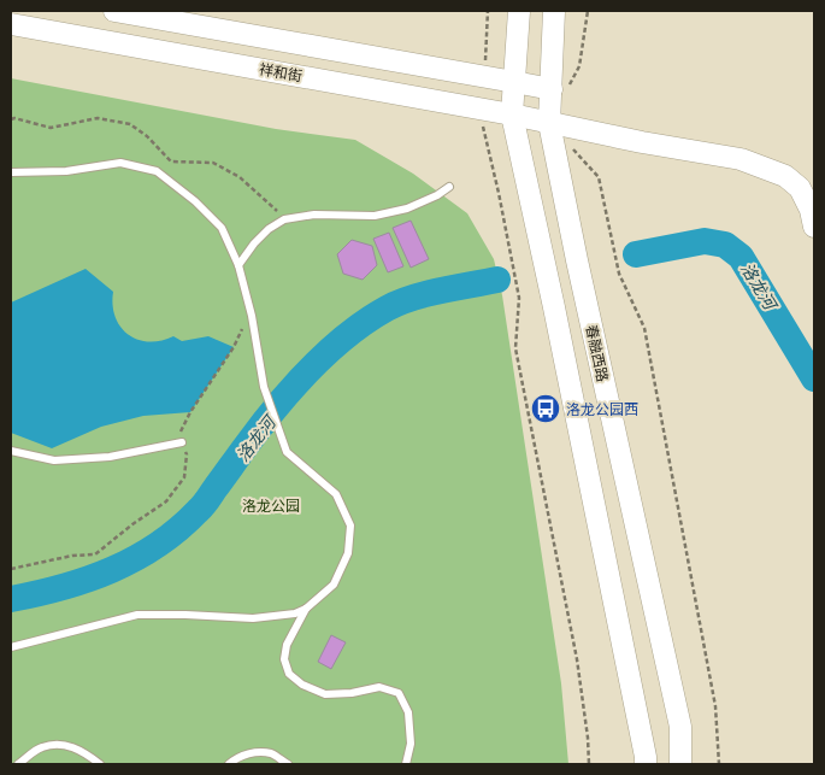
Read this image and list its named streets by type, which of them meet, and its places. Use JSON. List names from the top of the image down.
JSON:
{
  "streets": {
    "main road": ["祥和街", "春融西路"]
  },
  "crossings": [
    ["祥和街", "春融西路"]
  ],
  "water": ["洛龙河"],
  "parks": ["洛龙公园"],
  "places": {
    "bus stop": ["洛龙公园西"]
  }
}
